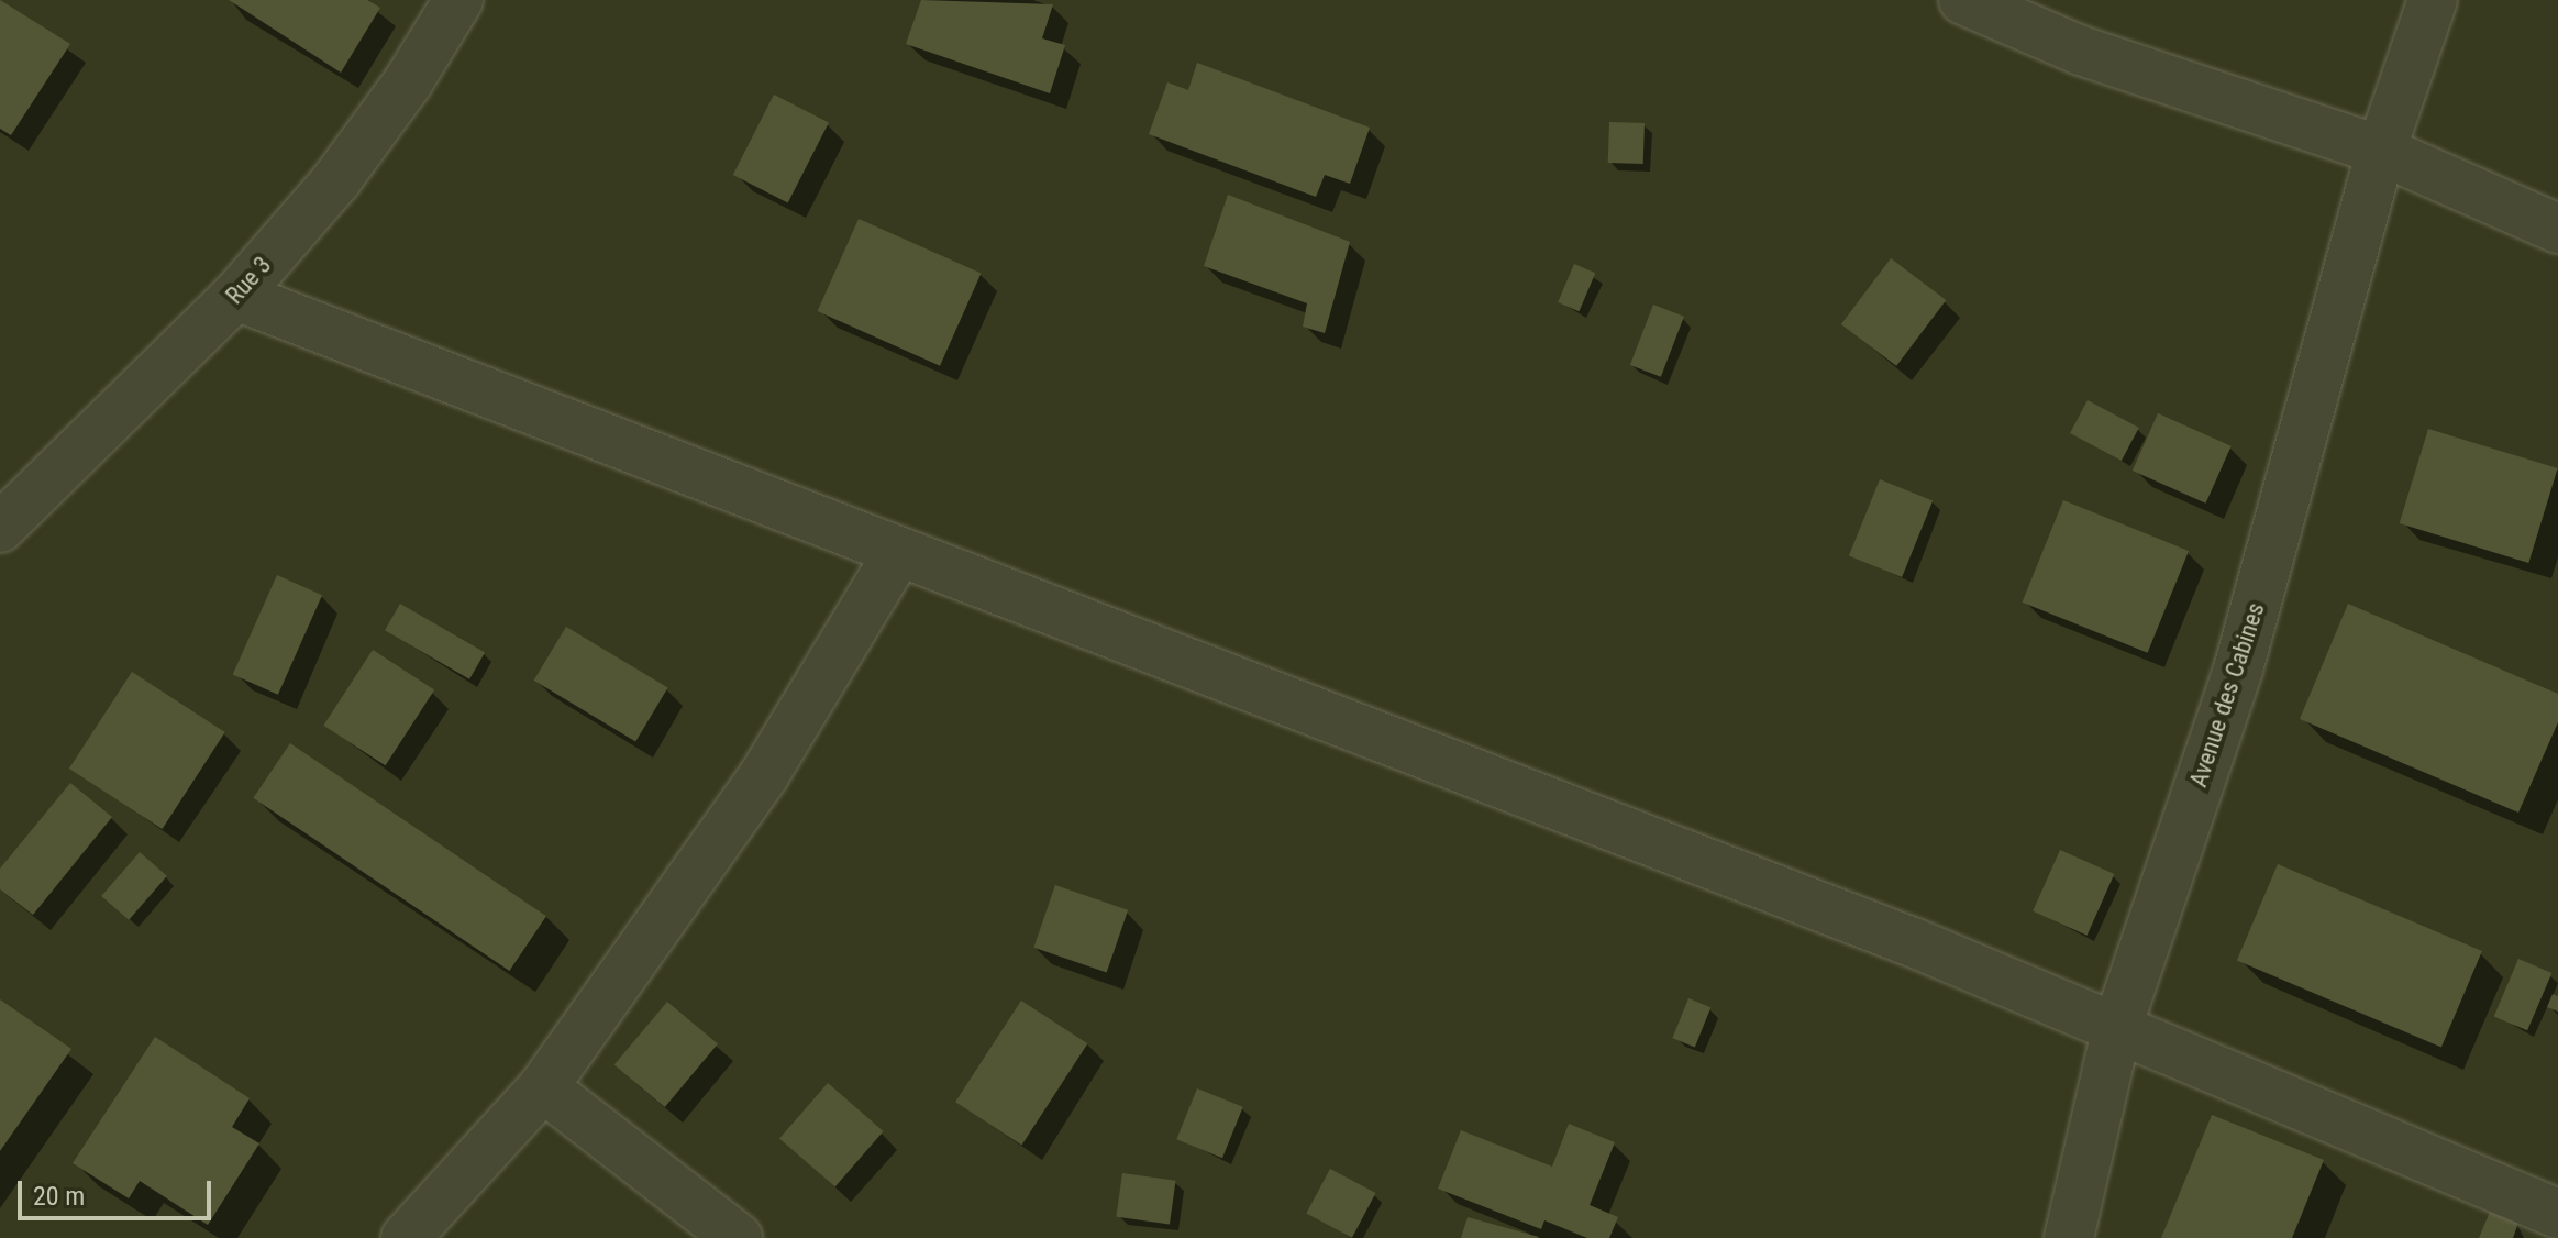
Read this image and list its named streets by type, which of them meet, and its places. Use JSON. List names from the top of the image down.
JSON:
{
  "streets": {
    "street": ["Rue 3", "Avenue des Cabines"]
  },
  "scale_bar": "20 m"
}
